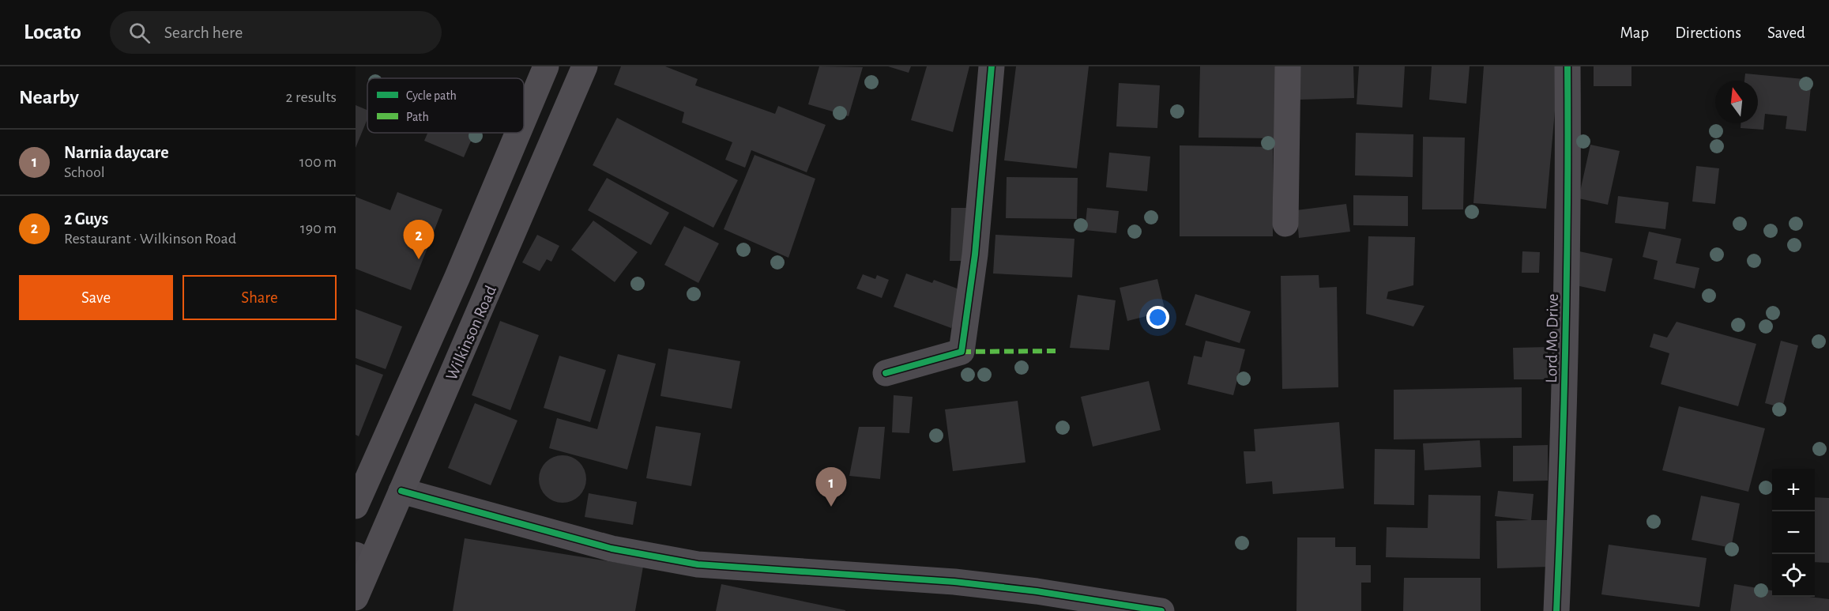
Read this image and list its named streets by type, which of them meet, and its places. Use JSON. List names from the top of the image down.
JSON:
{
  "streets": {
    "main road": ["Wilkinson Road"],
    "street": ["Lord Mo Drive"]
  },
  "legend": ["Cycle path", "Path"],
  "north": "top",
  "page": {
    "header": "Locato",
    "search": "Search here",
    "nav": ["Map", "Directions", "Saved"],
    "heading": ["Nearby", "2 results"],
    "list": [
      {
        "mark": "1",
        "name": "Narnia daycare",
        "note": "School",
        "value": "100 m"
      },
      {
        "mark": "2",
        "name": "2 Guys",
        "note": "Restaurant · Wilkinson Road",
        "value": "190 m"
      }
    ],
    "pins": ["2", "1"],
    "buttons": ["Save", "Share"],
    "map_buttons": ["+", "−"]
  }
}
